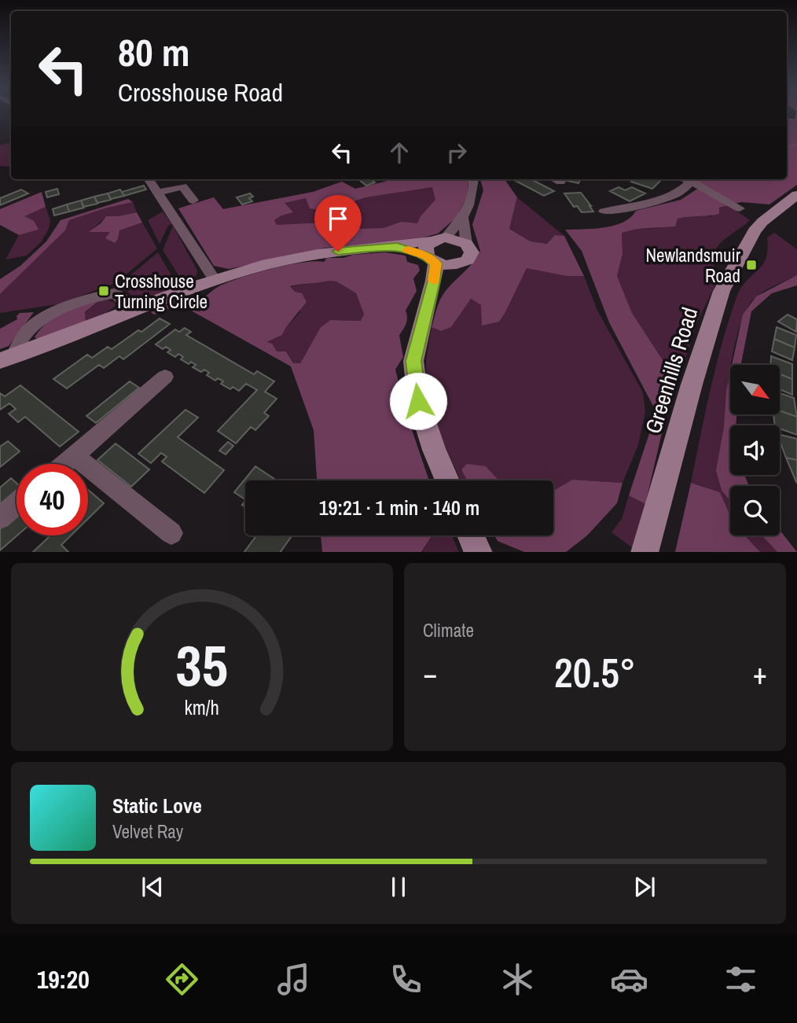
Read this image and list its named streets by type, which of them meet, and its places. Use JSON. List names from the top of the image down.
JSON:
{
  "streets": {
    "street": ["Greenhills Road"]
  },
  "places": {
    "transit": ["Newlandsmuir Road", "Crosshouse Turning Circle"]
  },
  "north": "bottom right",
  "page": {
    "turn": ["80 m", "Crosshouse Road"],
    "limit": "40",
    "trip": "19:21 · 1 min · 140 m",
    "tile": "Climate",
    "heat": ["−", "20.5°", "+"],
    "song": ["Static Love", "Velvet Ray"],
    "tabs": "19:20",
    "gauge": ["35", "km/h"]
  }
}
